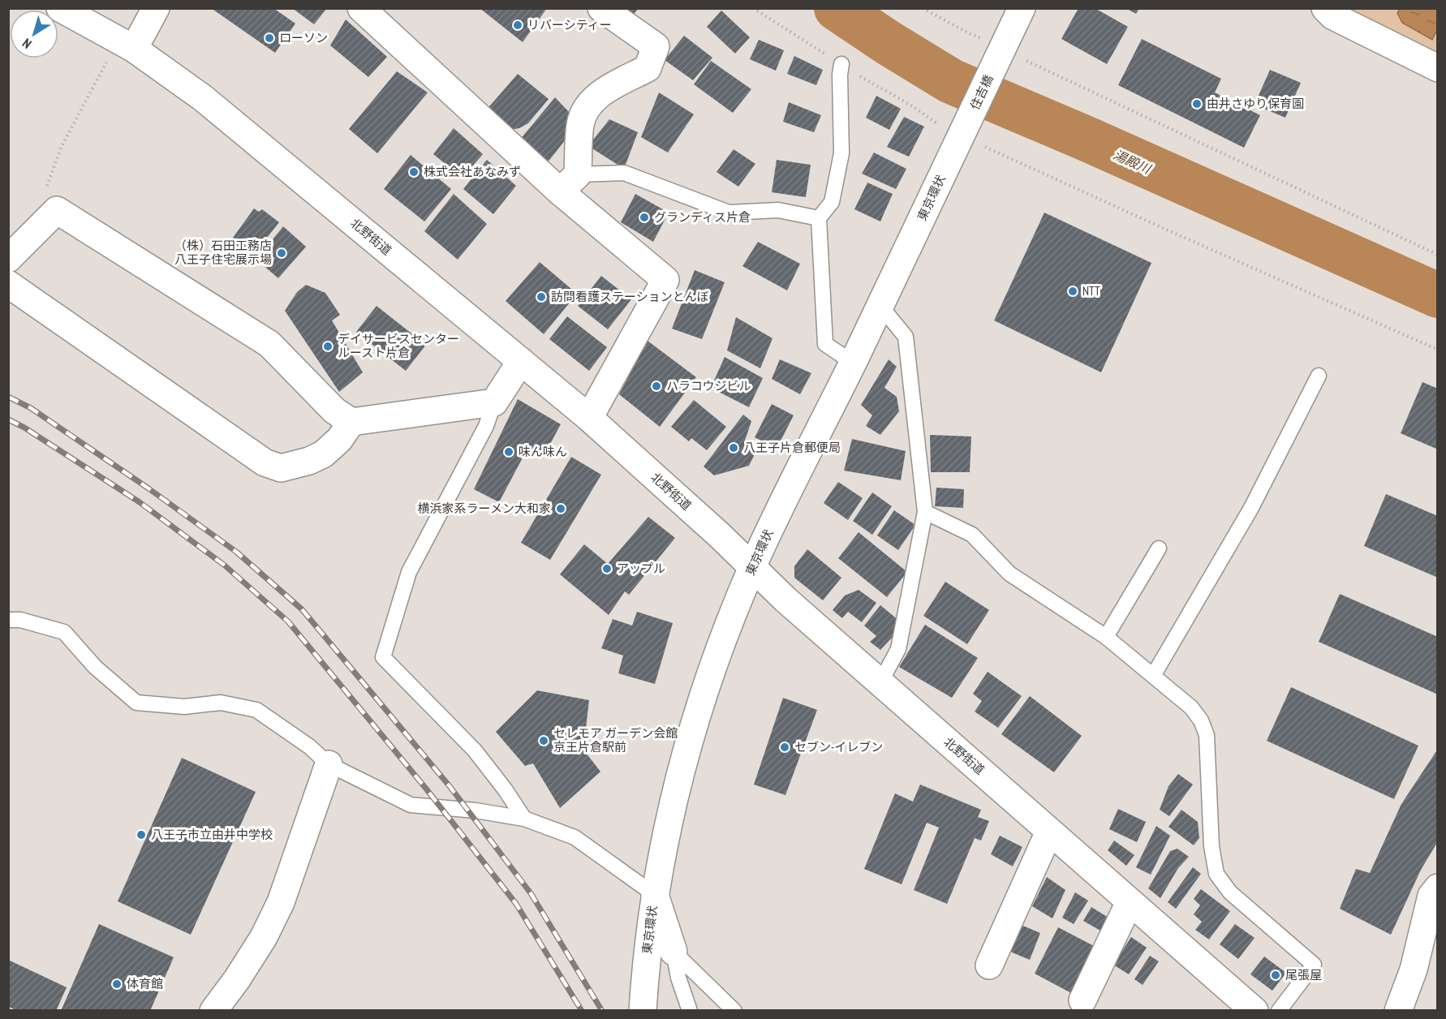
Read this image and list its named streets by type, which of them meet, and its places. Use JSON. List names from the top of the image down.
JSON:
{
  "streets": {
    "main road": ["住吉橋", "東京環状", "北野街道"]
  },
  "crossings": [
    ["住吉橋", "東京環状"],
    ["東京環状", "北野街道"]
  ],
  "water": ["湯殿川"],
  "places": [
    "リバーシティー",
    "ローソン",
    "由井さゆり保育園",
    "株式会社あなみず",
    "グランディス片倉",
    "（株）石田工務店 八王子住宅展示場",
    "NTT",
    "訪問看護ステーションとんぼ",
    "デイサービスセンター ルースト片倉",
    "ハラコウジビル",
    "八王子片倉郵便局",
    "味ん味ん",
    "横浜家系ラーメン大和家",
    "アップル",
    "セレモア ガーデン会館 京王片倉駅前",
    "セブン-イレブン",
    "八王子市立由井中学校",
    "尾張屋",
    "体育館"
  ],
  "north": "bottom left"
}
